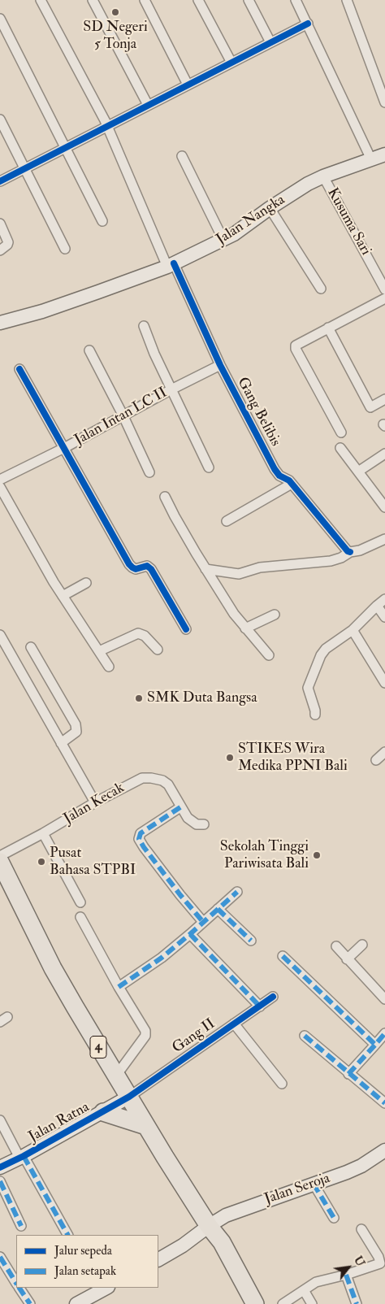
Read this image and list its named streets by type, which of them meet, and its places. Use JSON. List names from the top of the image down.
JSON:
{
  "streets": {
    "highway": ["4"],
    "street": [
      "Jalan Nangka",
      "Kusuma Sari",
      "Gang Belibis",
      "Jalan Intan LC II",
      "Jalan Kecak",
      "Gang II",
      "Jalan Ratna",
      "Jalan Seroja"
    ]
  },
  "crossings": [
    ["Jalan Nangka", "Kusuma Sari"],
    ["Jalan Nangka", "Gang Belibis"],
    ["Gang Belibis", "Jalan Intan LC II"],
    ["Gang II", "4"],
    ["Gang II", "Jalan Ratna"],
    ["4", "Jalan Ratna"],
    ["4", "Jalan Seroja"]
  ],
  "places": [
    "SD Negeri 5 Tonja",
    "SMK Duta Bangsa",
    "STIKES Wira Medika PPNI Bali",
    "Sekolah Tinggi Pariwisata Bali",
    "Pusat Bahasa STPBI"
  ],
  "legend": ["Jalur sepeda", "Jalan setapak"],
  "north": "top right"
}
